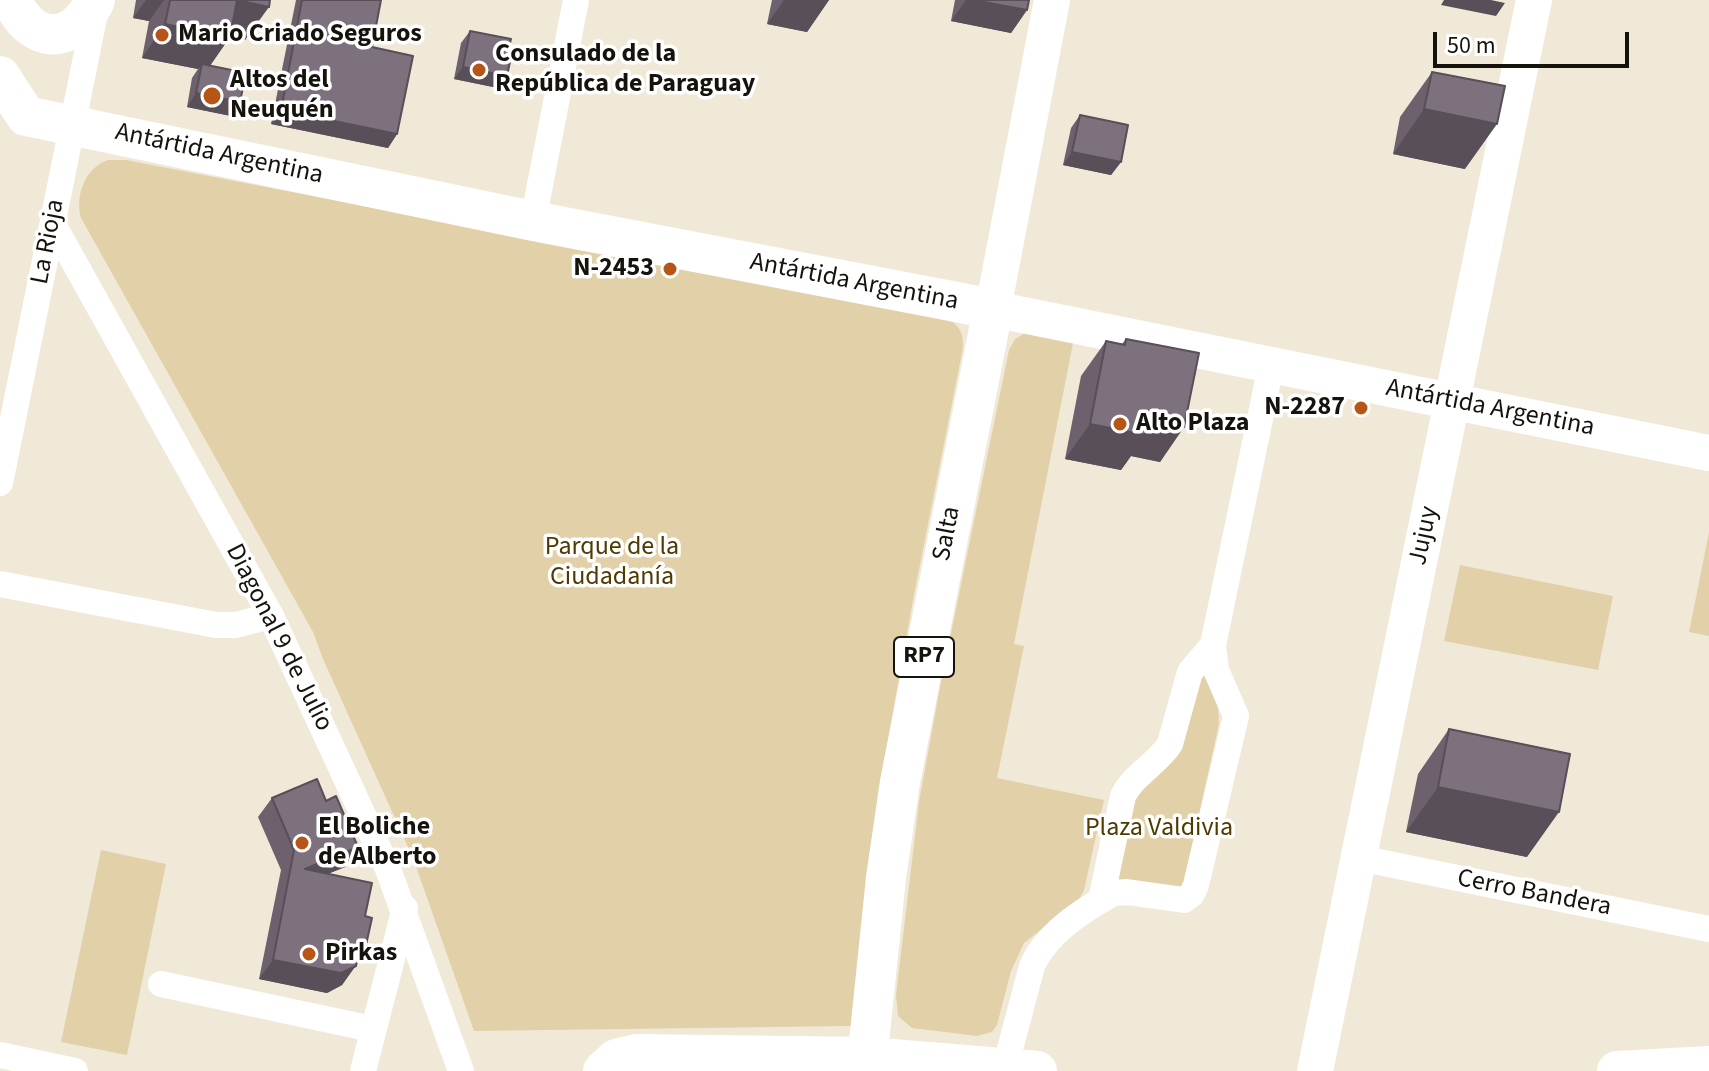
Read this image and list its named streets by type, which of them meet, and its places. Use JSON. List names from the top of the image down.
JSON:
{
  "streets": {
    "main road": ["Antártida Argentina", "Salta", "RP7"],
    "street": [
      "La Rioja",
      "Jujuy",
      "Diagonal 9 de Julio",
      "Cerro Bandera"
    ]
  },
  "crossings": [
    ["Antártida Argentina", "La Rioja"],
    ["Antártida Argentina", "Salta"],
    ["Antártida Argentina", "Jujuy"],
    ["La Rioja", "Diagonal 9 de Julio"],
    ["Jujuy", "Cerro Bandera"]
  ],
  "parks": ["Parque de la Ciudadanía", "Plaza Valdivia"],
  "places": [
    "Mario Criado Seguros",
    "Consulado de la República de Paraguay",
    "Altos del Neuquén",
    "N-2453",
    "N-2287",
    "Alto Plaza",
    "El Boliche de Alberto",
    "Pirkas"
  ],
  "scale_bar": "50 m"
}
